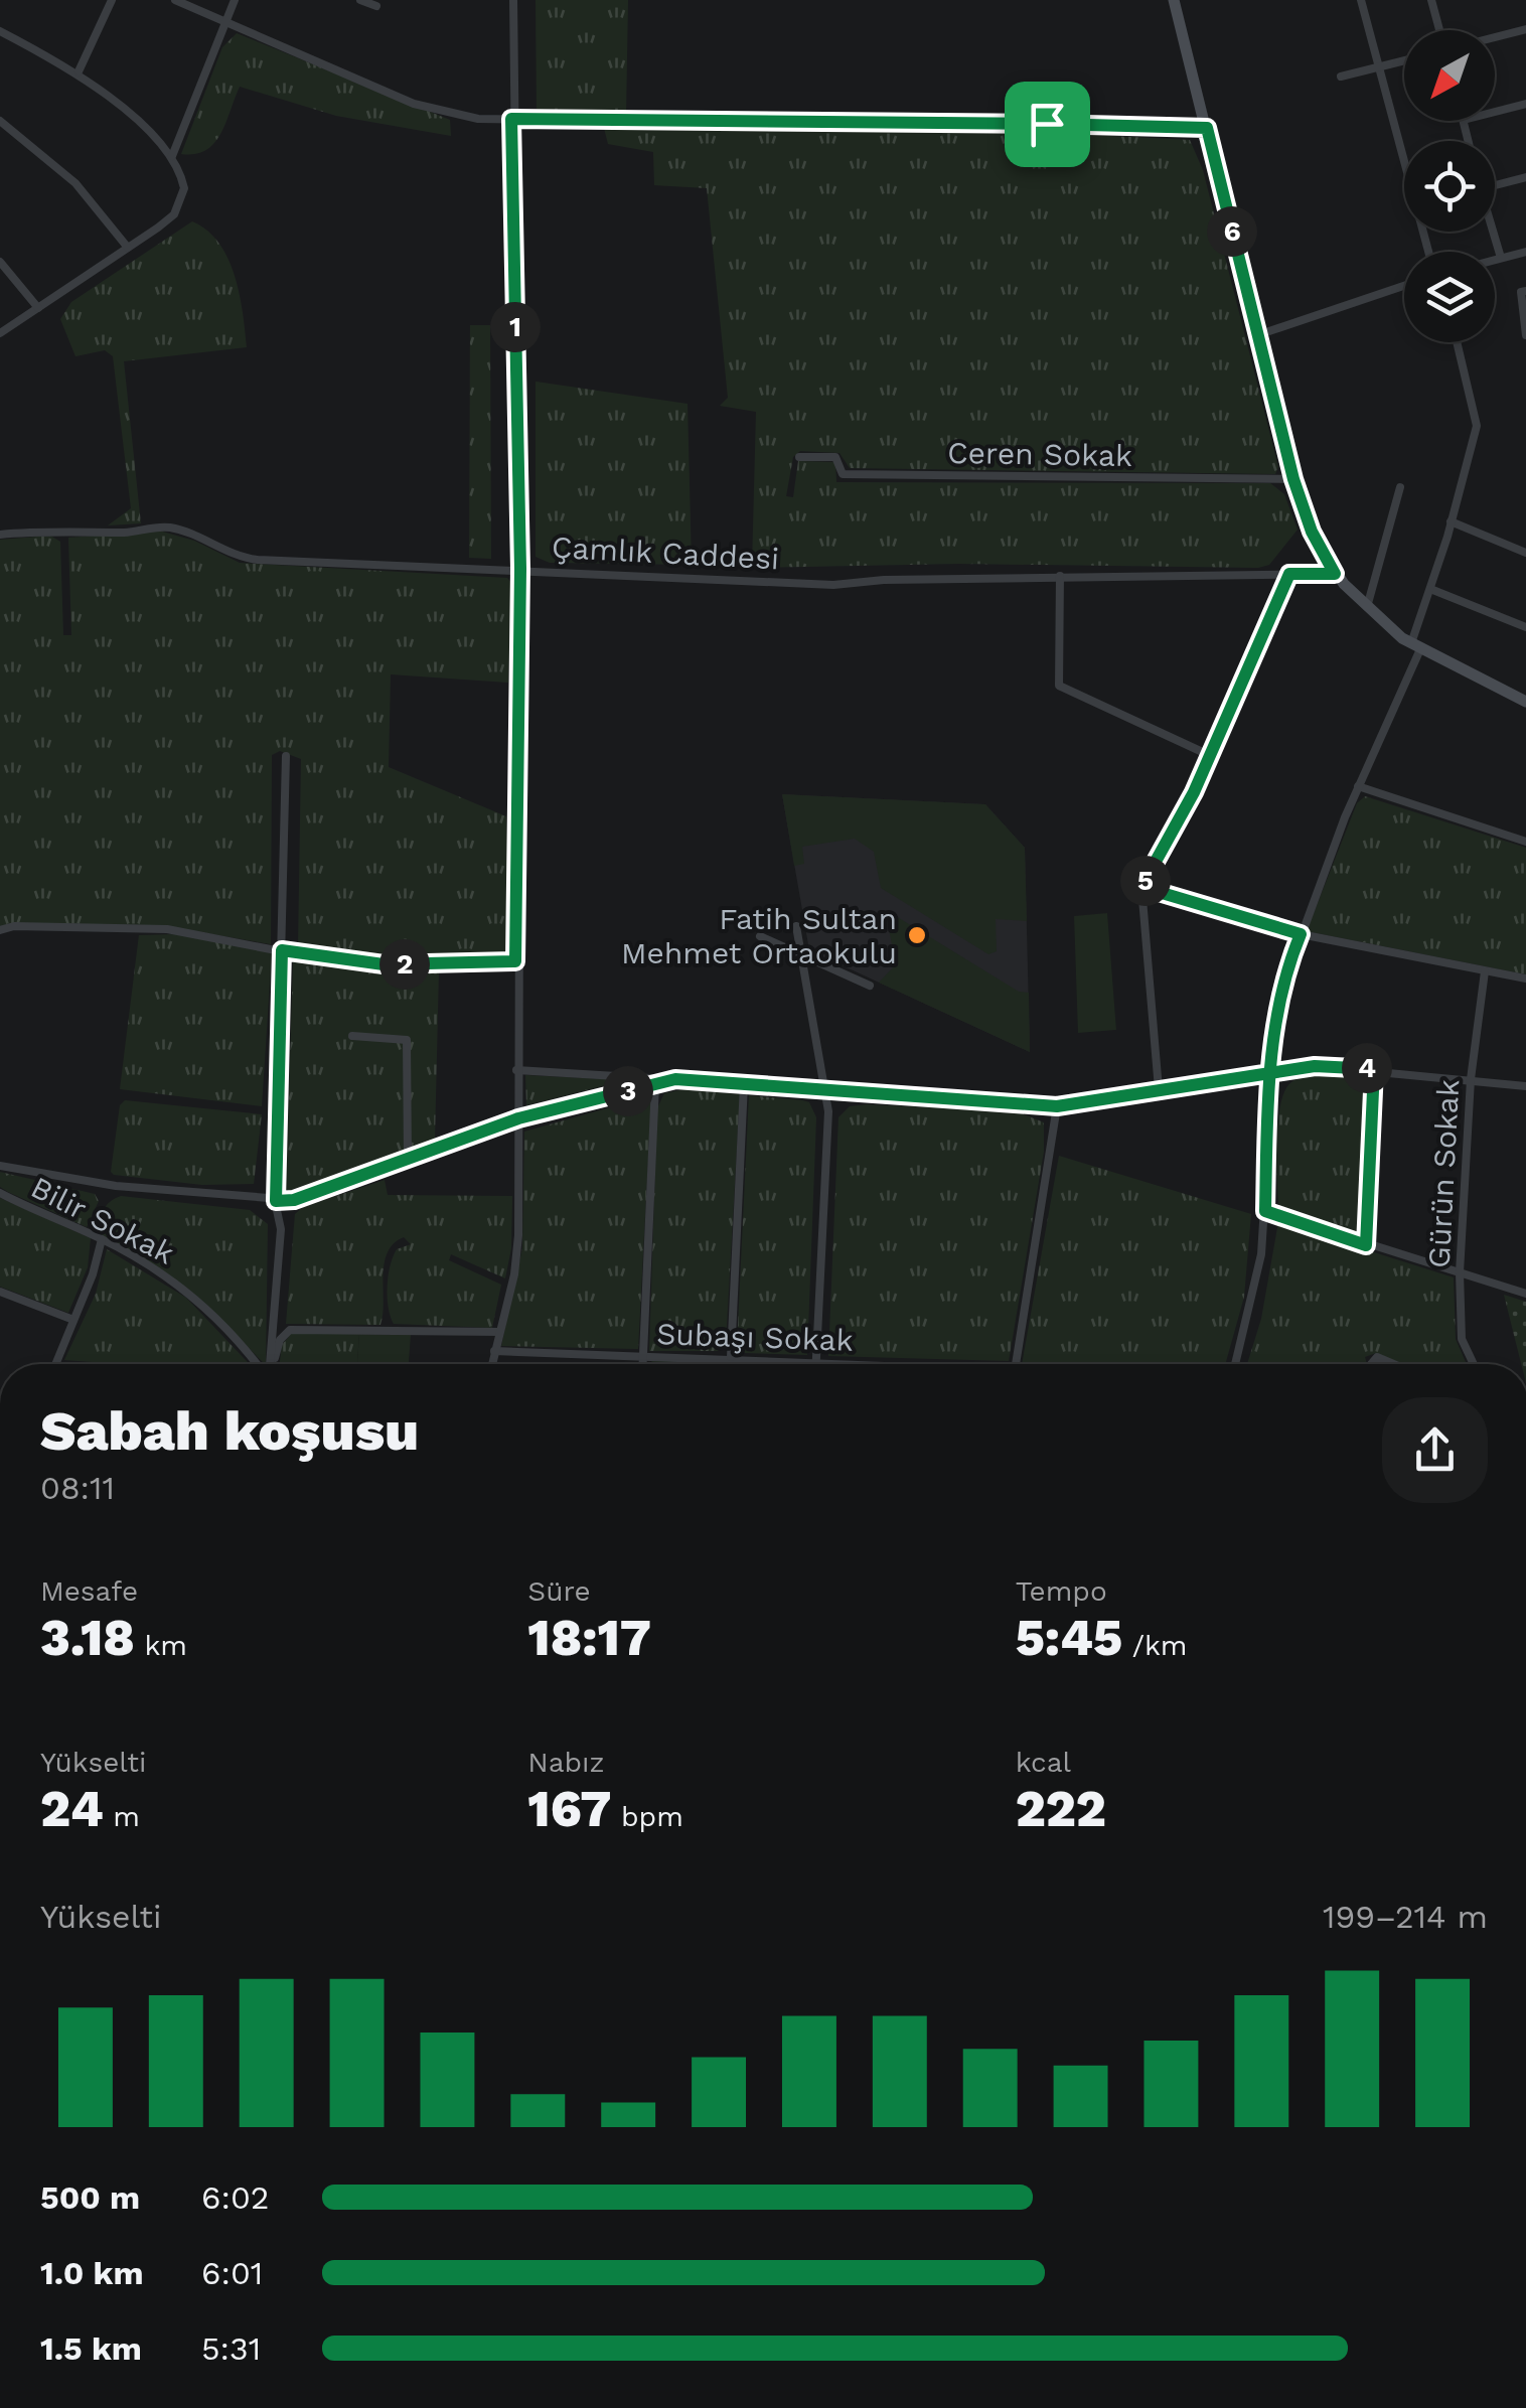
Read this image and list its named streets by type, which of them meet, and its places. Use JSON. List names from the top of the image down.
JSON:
{
  "streets": {
    "street": [
      "Ceren Sokak",
      "Çamlık Caddesi",
      "Gürün Sokak",
      "Bilir Sokak",
      "Subaşı Sokak"
    ]
  },
  "places": ["Fatih Sultan Mehmet Ortaokulu"],
  "north": "bottom left",
  "page": {
    "pins": [
      "6",
      "1",
      "5",
      "2",
      "4",
      "3"
    ],
    "heading": ["Sabah koşusu", "08:11"],
    "stats": [
      ["Mesafe", "3.18 km"],
      ["Süre", "18:17"],
      ["Tempo", "5:45 /km"],
      ["Yükselti", "24 m"],
      ["Nabız", "167 bpm"],
      ["kcal", "222"]
    ],
    "chart": ["Yükselti", "199–214 m"],
    "list": [
      {
        "name": "500 m",
        "note": "6:02"
      },
      {
        "name": "1.0 km",
        "note": "6:01"
      },
      {
        "name": "1.5 km",
        "note": "5:31"
      }
    ]
  }
}
